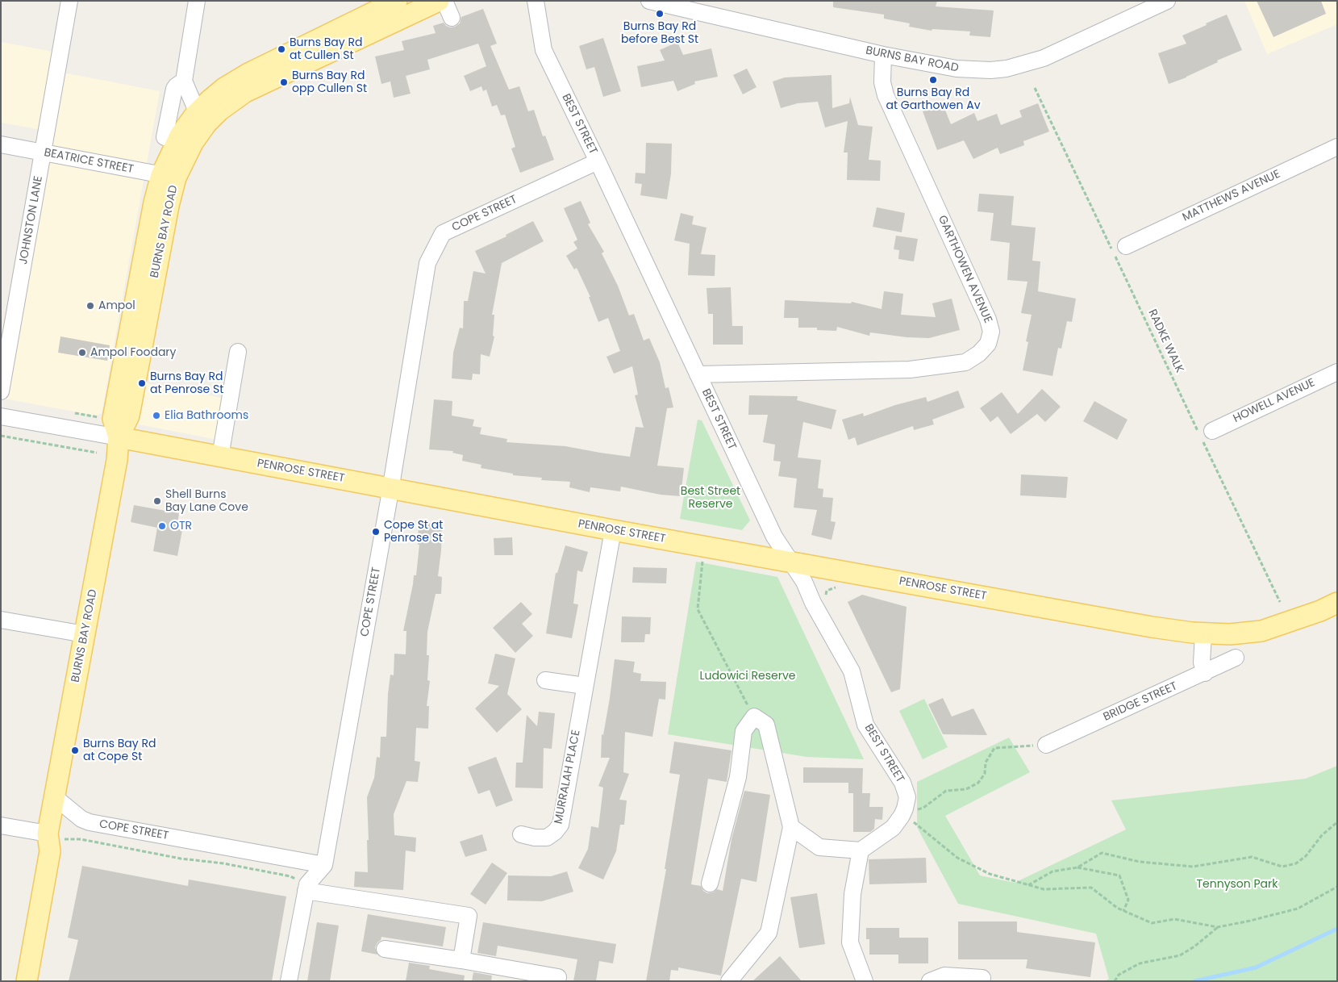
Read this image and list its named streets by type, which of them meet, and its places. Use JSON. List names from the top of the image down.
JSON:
{
  "streets": {
    "main road": ["BURNS BAY ROAD", "PENROSE STREET"],
    "street": [
      "BEST STREET",
      "BEATRICE STREET",
      "MATTHEWS AVENUE",
      "COPE STREET",
      "JOHNSTON LANE",
      "GARTHOWEN AVENUE",
      "HOWELL AVENUE",
      "BRIDGE STREET",
      "MURRALAH PLACE"
    ],
    "path": ["RADKE WALK"]
  },
  "crossings": [
    ["BURNS BAY ROAD", "BEATRICE STREET"],
    ["BURNS BAY ROAD", "COPE STREET"],
    ["BURNS BAY ROAD", "GARTHOWEN AVENUE"],
    ["BURNS BAY ROAD", "PENROSE STREET"],
    ["BEST STREET", "COPE STREET"],
    ["BEST STREET", "GARTHOWEN AVENUE"],
    ["BEST STREET", "PENROSE STREET"],
    ["BEATRICE STREET", "JOHNSTON LANE"],
    ["COPE STREET", "PENROSE STREET"],
    ["PENROSE STREET", "MURRALAH PLACE"]
  ],
  "parks": ["Best Street Reserve", "Ludowici Reserve", "Tennyson Park"],
  "places": [
    "Burns Bay Rd before Best St",
    "Burns Bay Rd at Cullen St",
    "Burns Bay Rd at Garthowen Av",
    "Burns Bay Rd opp Cullen St",
    "Ampol",
    "Ampol Foodary",
    "Burns Bay Rd at Penrose St",
    "Elia Bathrooms",
    "Shell Burns Bay Lane Cove",
    "OTR",
    "Cope St at Penrose St",
    "Burns Bay Rd at Cope St"
  ]
}
